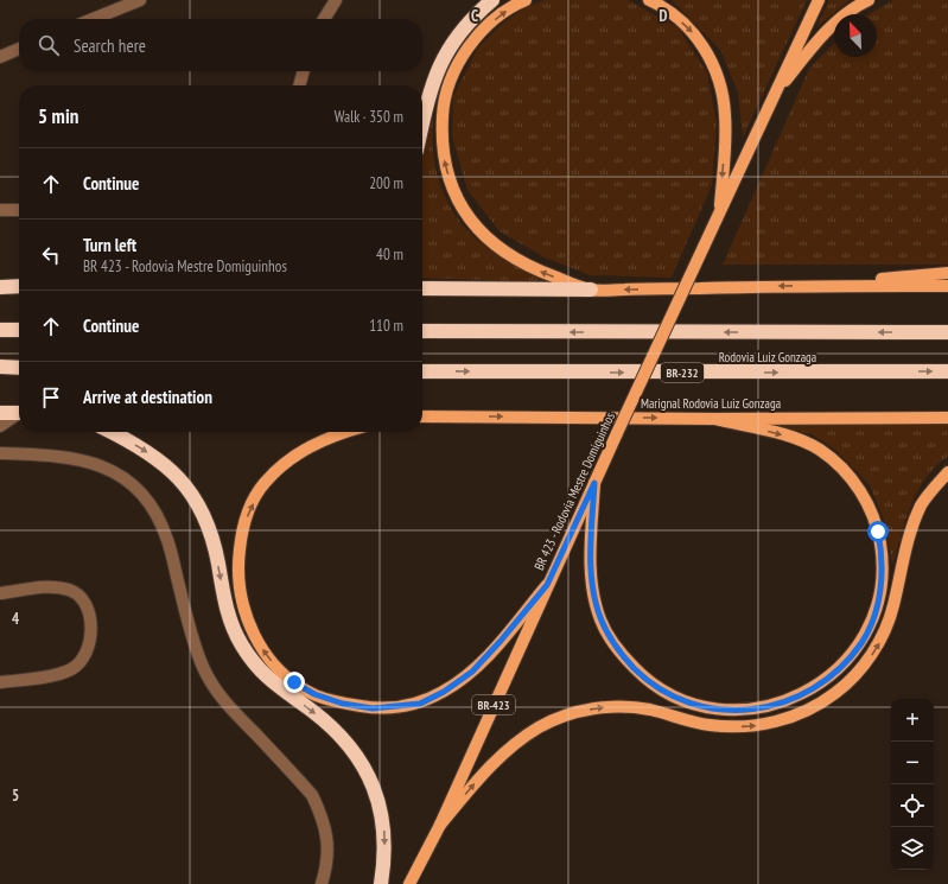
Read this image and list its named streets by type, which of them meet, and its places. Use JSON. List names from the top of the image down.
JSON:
{
  "streets": {
    "highway": ["Rodovia Luiz Gonzaga", "BR-232"],
    "main road": ["Marignal Rodovia Luiz Gonzaga", "BR 423 - Rodovia Mestre Domiguinhos", "BR-423"]
  },
  "one_way": ["Marignal Rodovia Luiz Gonzaga"],
  "north": "top left",
  "page": {
    "search": "Search here",
    "heading": ["5 min", "Walk · 350 m"],
    "list": [
      ["Continue", "200 m"],
      ["Turn left", "BR 423 - Rodovia Mestre Domiguinhos", "40 m"],
      ["Continue", "110 m"],
      "Arrive at destination"
    ],
    "map_buttons": ["+", "−"]
  },
  "grid": {
    "columns": ["C", "D"],
    "rows": ["4", "5"]
  }
}
